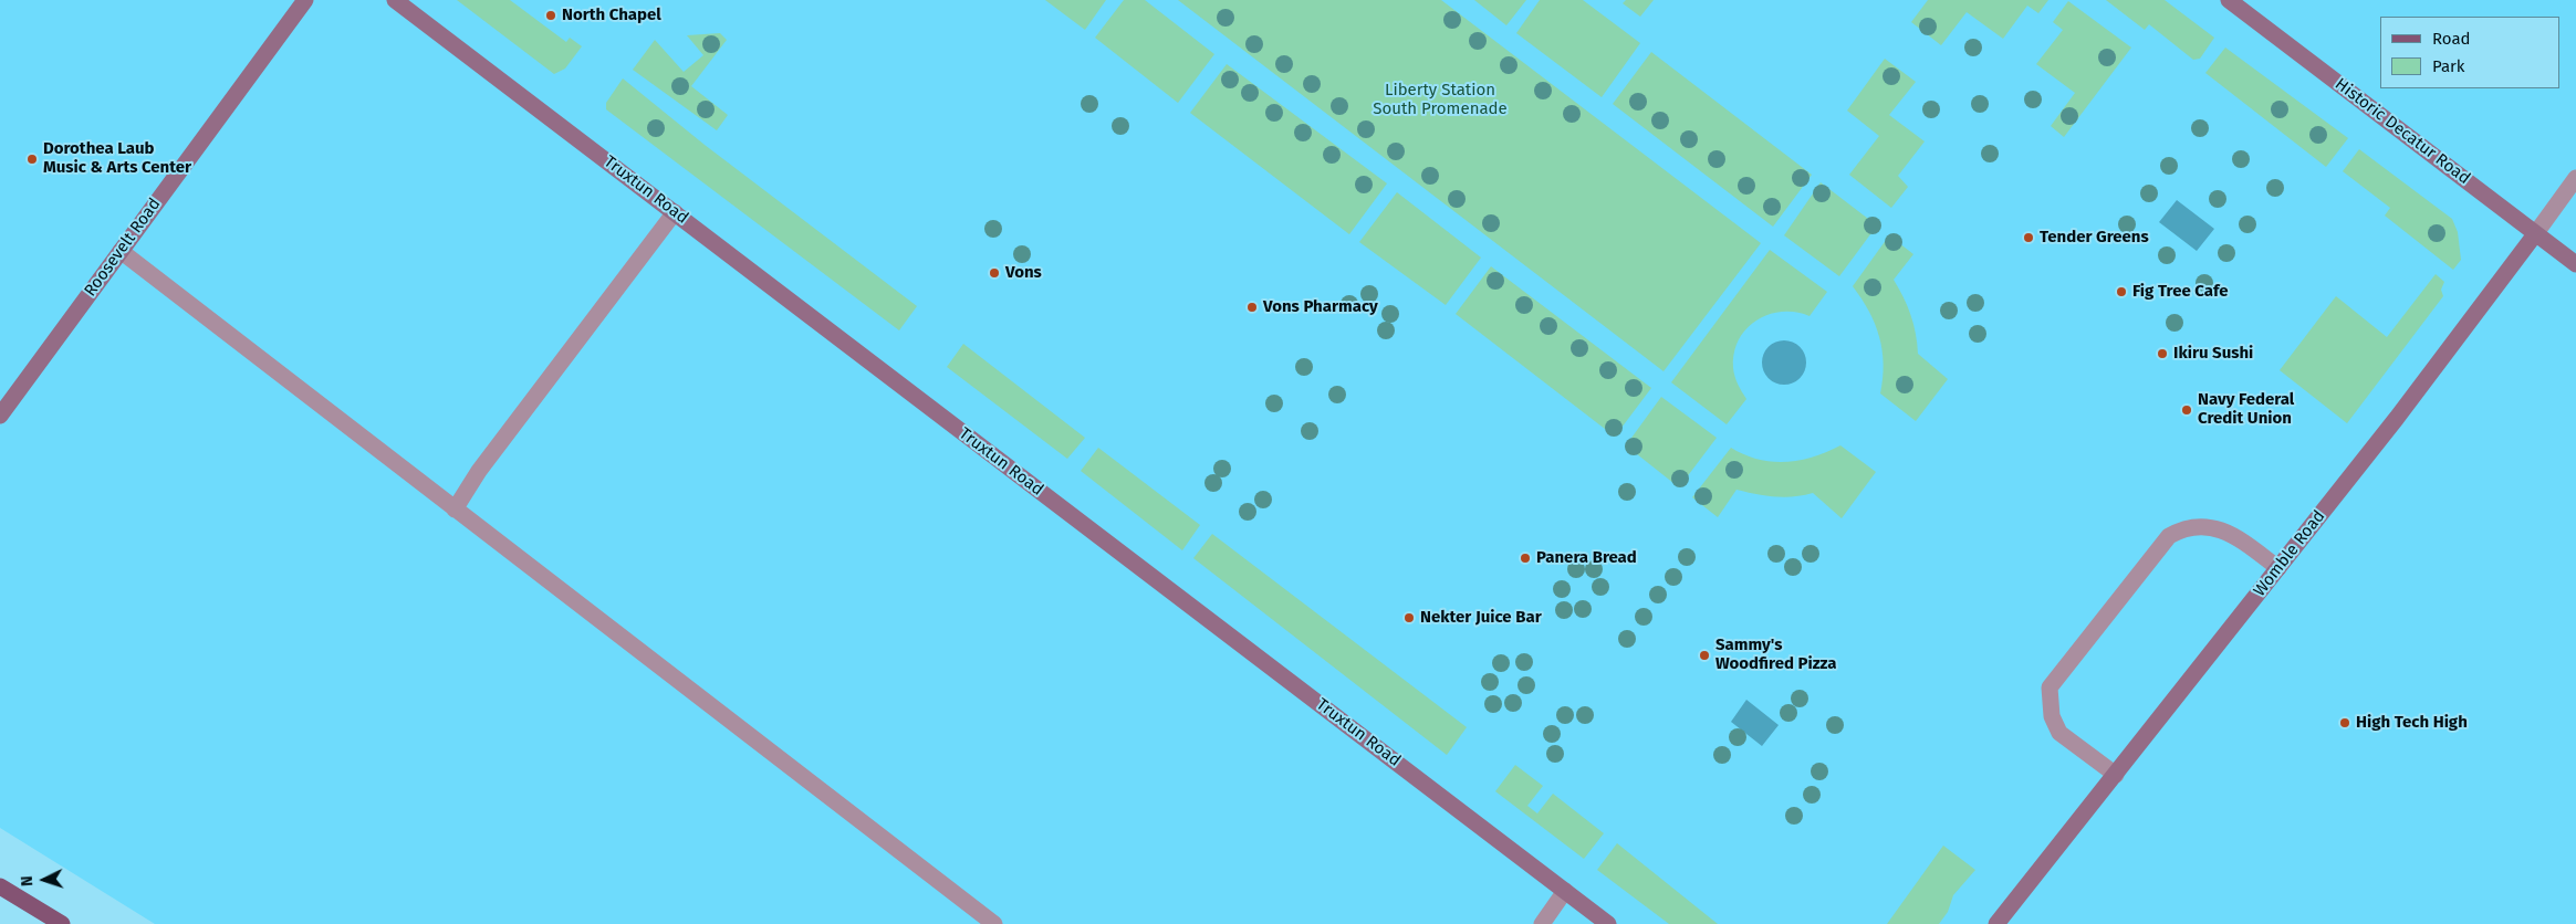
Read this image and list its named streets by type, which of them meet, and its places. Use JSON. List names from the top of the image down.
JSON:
{
  "streets": {
    "street": [
      "Historic Decatur Road",
      "Truxtun Road",
      "Roosevelt Road",
      "Womble Road"
    ]
  },
  "crossings": [
    ["Historic Decatur Road", "Womble Road"]
  ],
  "parks": ["Liberty Station South Promenade"],
  "places": [
    "North Chapel",
    "Dorothea Laub Music & Arts Center",
    "Tender Greens",
    "Vons",
    "Fig Tree Cafe",
    "Vons Pharmacy",
    "Ikiru Sushi",
    "Navy Federal Credit Union",
    "Panera Bread",
    "Nekter Juice Bar",
    "Sammy's Woodfired Pizza",
    "High Tech High"
  ],
  "legend": ["Road", "Park"],
  "north": "left"
}
